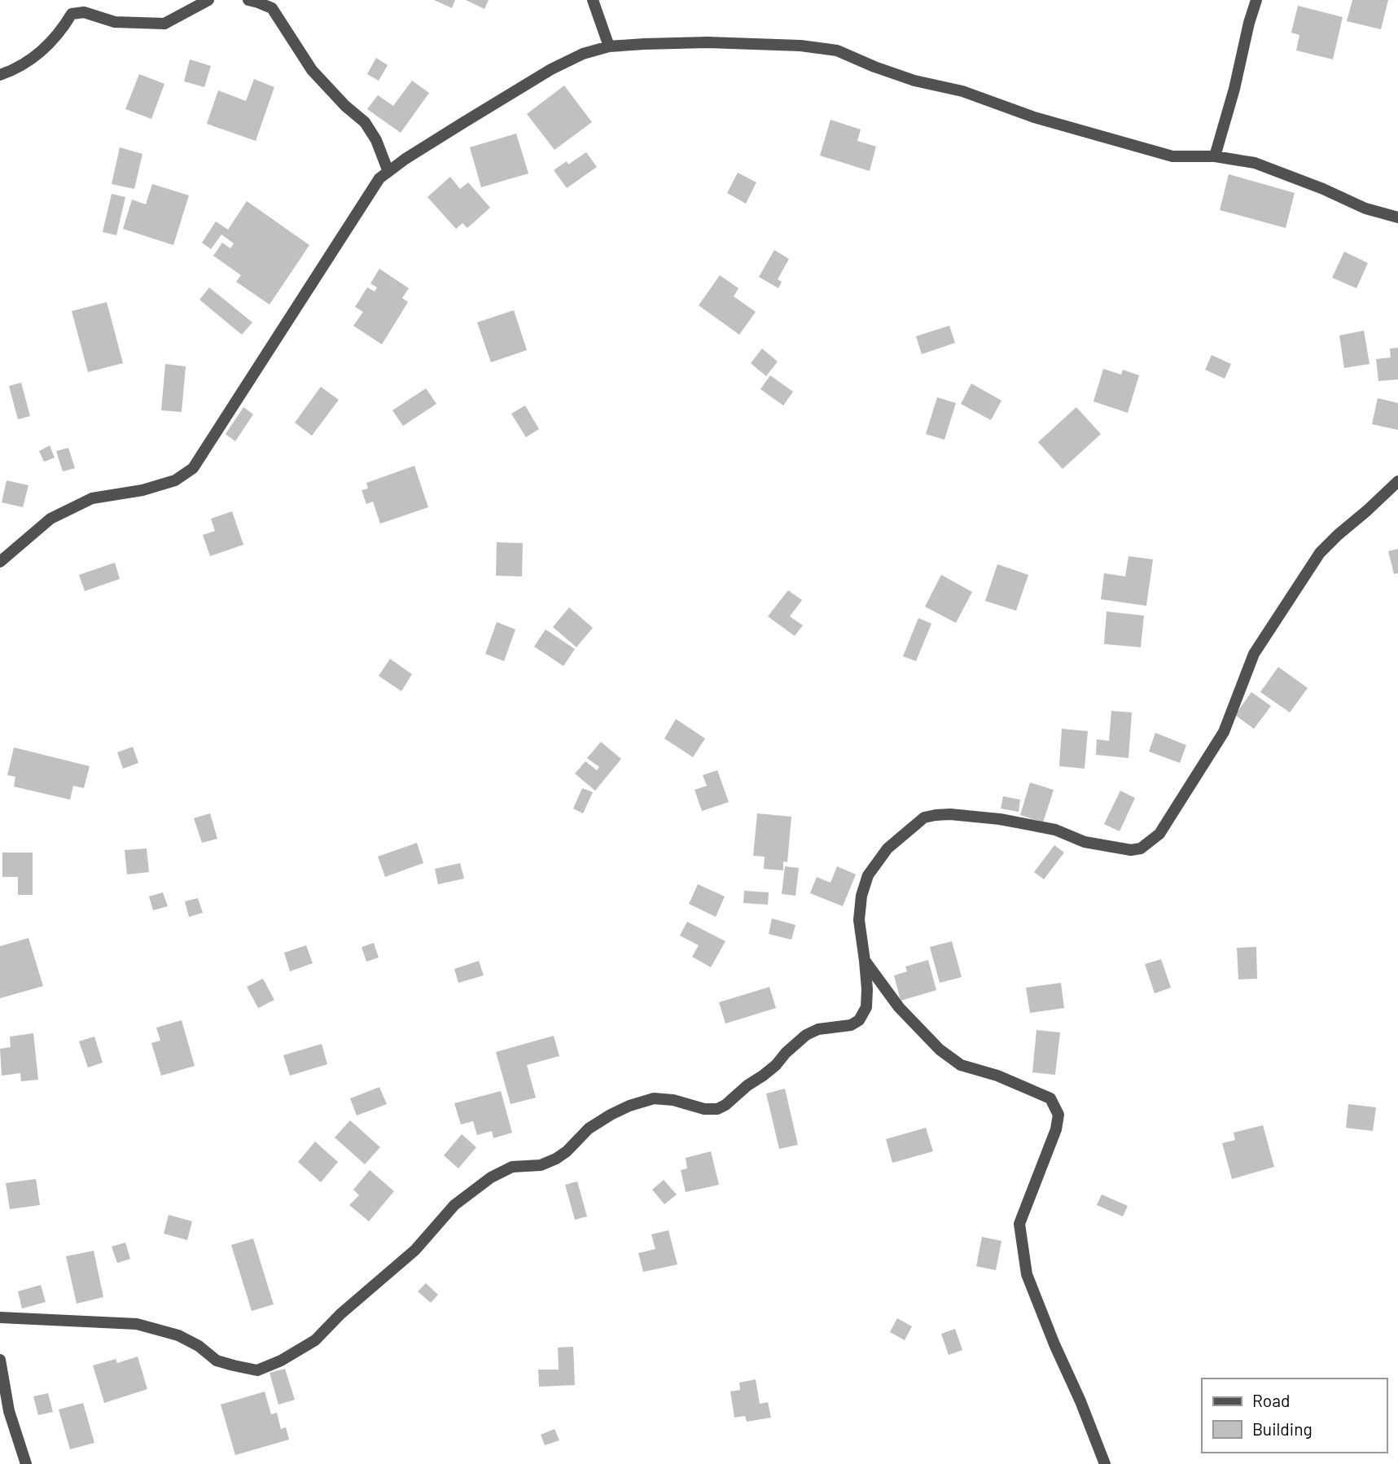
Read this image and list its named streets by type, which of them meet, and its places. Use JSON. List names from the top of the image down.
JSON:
{
  "legend": ["Road", "Building"]
}
